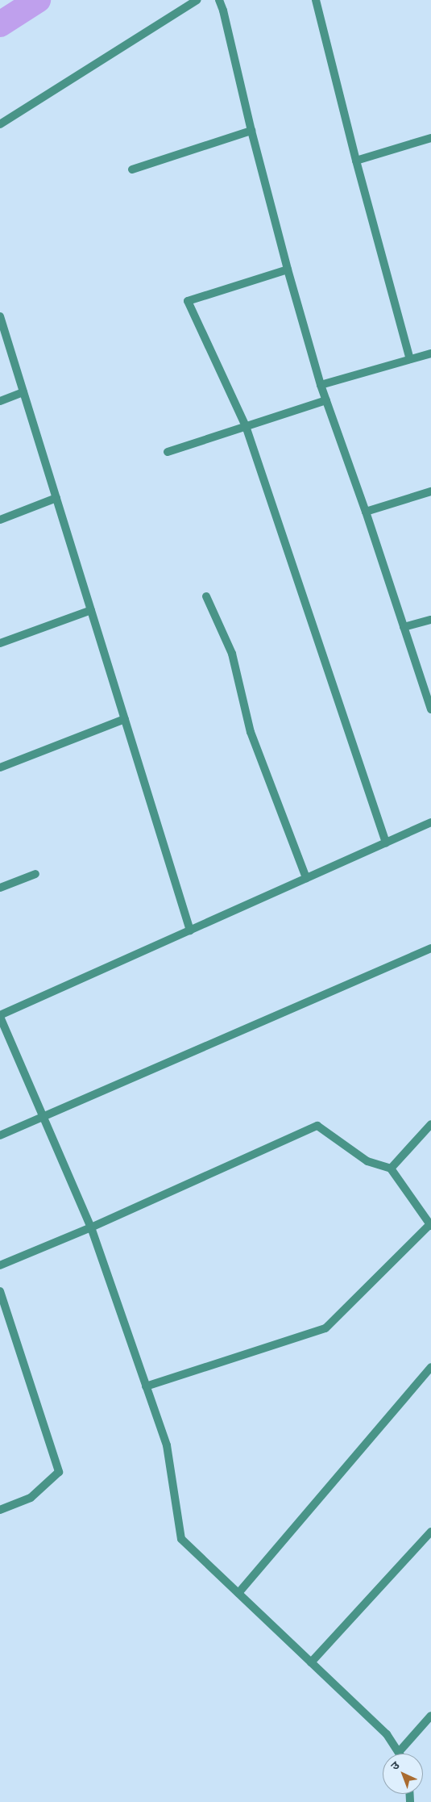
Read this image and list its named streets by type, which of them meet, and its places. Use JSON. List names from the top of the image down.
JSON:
{
  "north": "top left"
}
